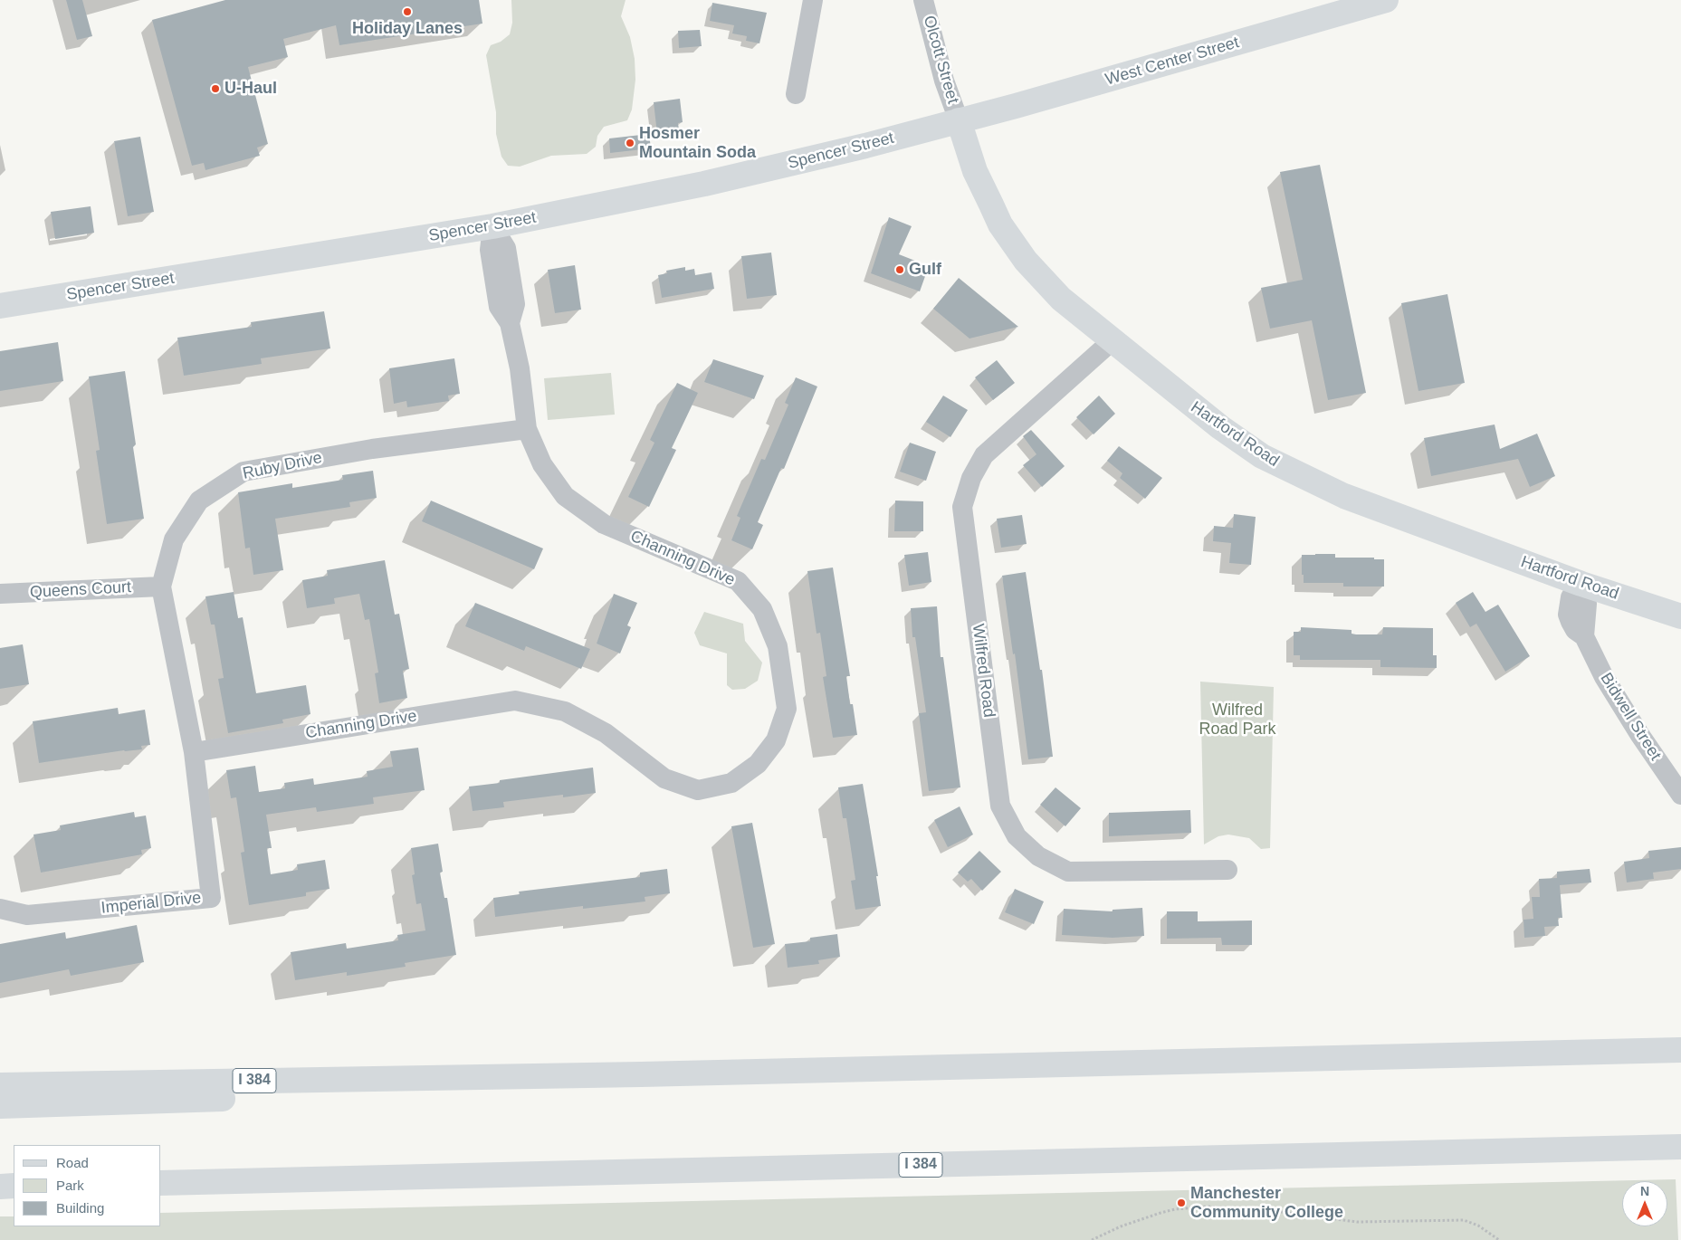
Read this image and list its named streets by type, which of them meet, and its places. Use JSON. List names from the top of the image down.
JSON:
{
  "streets": {
    "main road": [
      "West Center Street",
      "Spencer Street",
      "Hartford Road",
      "I 384"
    ],
    "street": [
      "Olcott Street",
      "Ruby Drive",
      "Channing Drive",
      "Queens Court",
      "Wilfred Road",
      "Bidwell Street",
      "Imperial Drive"
    ]
  },
  "crossings": [
    ["Olcott Street", "West Center Street"],
    ["Olcott Street", "Spencer Street"],
    ["Olcott Street", "Hartford Road"],
    ["West Center Street", "Spencer Street"],
    ["West Center Street", "Hartford Road"],
    ["Spencer Street", "Hartford Road"],
    ["Spencer Street", "Channing Drive"],
    ["Hartford Road", "Wilfred Road"],
    ["Hartford Road", "Bidwell Street"],
    ["Ruby Drive", "Channing Drive"],
    ["Ruby Drive", "Queens Court"],
    ["Ruby Drive", "Imperial Drive"],
    ["Channing Drive", "Imperial Drive"]
  ],
  "parks": ["Wilfred Road Park"],
  "places": [
    "Holiday Lanes",
    "U-Haul",
    "Hosmer Mountain Soda",
    "Gulf",
    "Manchester Community College"
  ],
  "legend": ["Road", "Park", "Building"],
  "north": "top"
}
